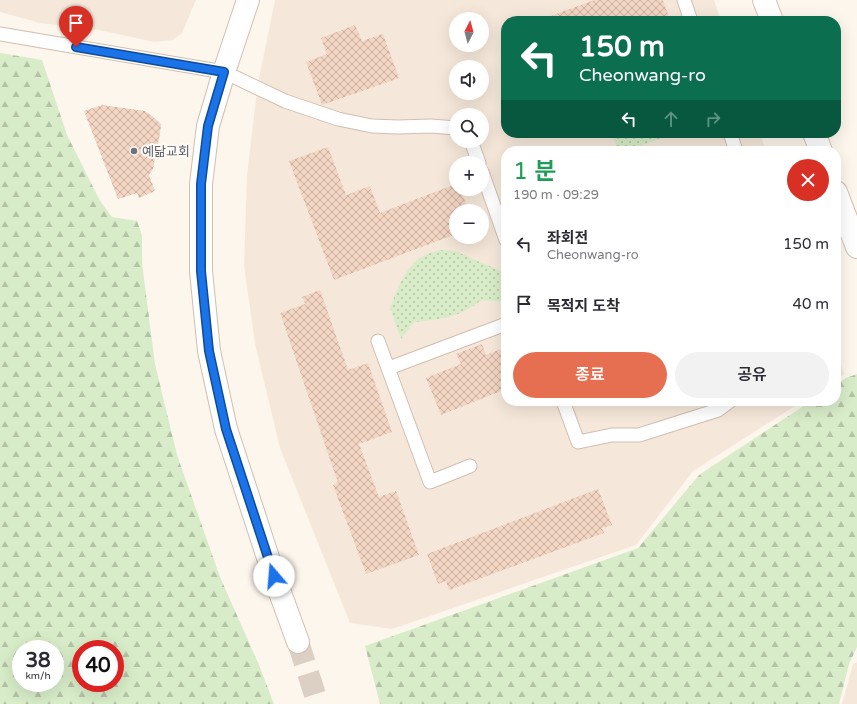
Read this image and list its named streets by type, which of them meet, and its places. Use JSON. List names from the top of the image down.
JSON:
{
  "places": ["예닮교회"],
  "north": "top",
  "page": {
    "map_buttons": ["+", "−"],
    "turn": ["150 m", "Cheonwang-ro"],
    "heading": ["1 분", "190 m · 09:29"],
    "list": [
      {
        "name": "좌회전",
        "note": "Cheonwang-ro",
        "value": "150 m"
      },
      {
        "name": "목적지 도착",
        "value": "40 m"
      }
    ],
    "buttons": ["종료", "공유"],
    "speed": "38 km/h",
    "limit": "40"
  }
}
